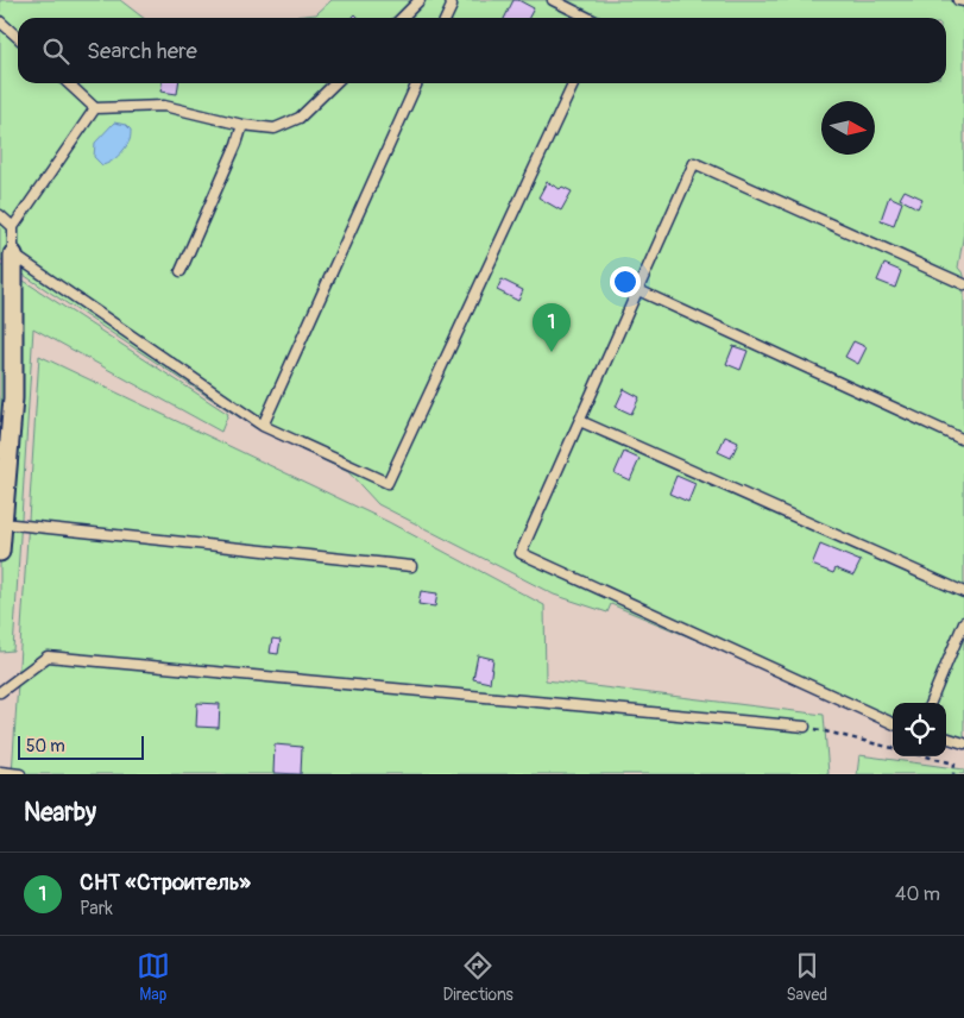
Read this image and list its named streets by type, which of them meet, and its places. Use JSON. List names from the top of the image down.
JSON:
{
  "scale_bar": "50 m",
  "north": "right",
  "page": {
    "search": "Search here",
    "pins": "1",
    "scale": "50 m",
    "heading": "Nearby",
    "list": [
      {
        "mark": "1",
        "name": "СНТ «Строитель»",
        "note": "Park",
        "value": "40 m"
      }
    ],
    "nav": ["Map", "Directions", "Saved"]
  }
}
